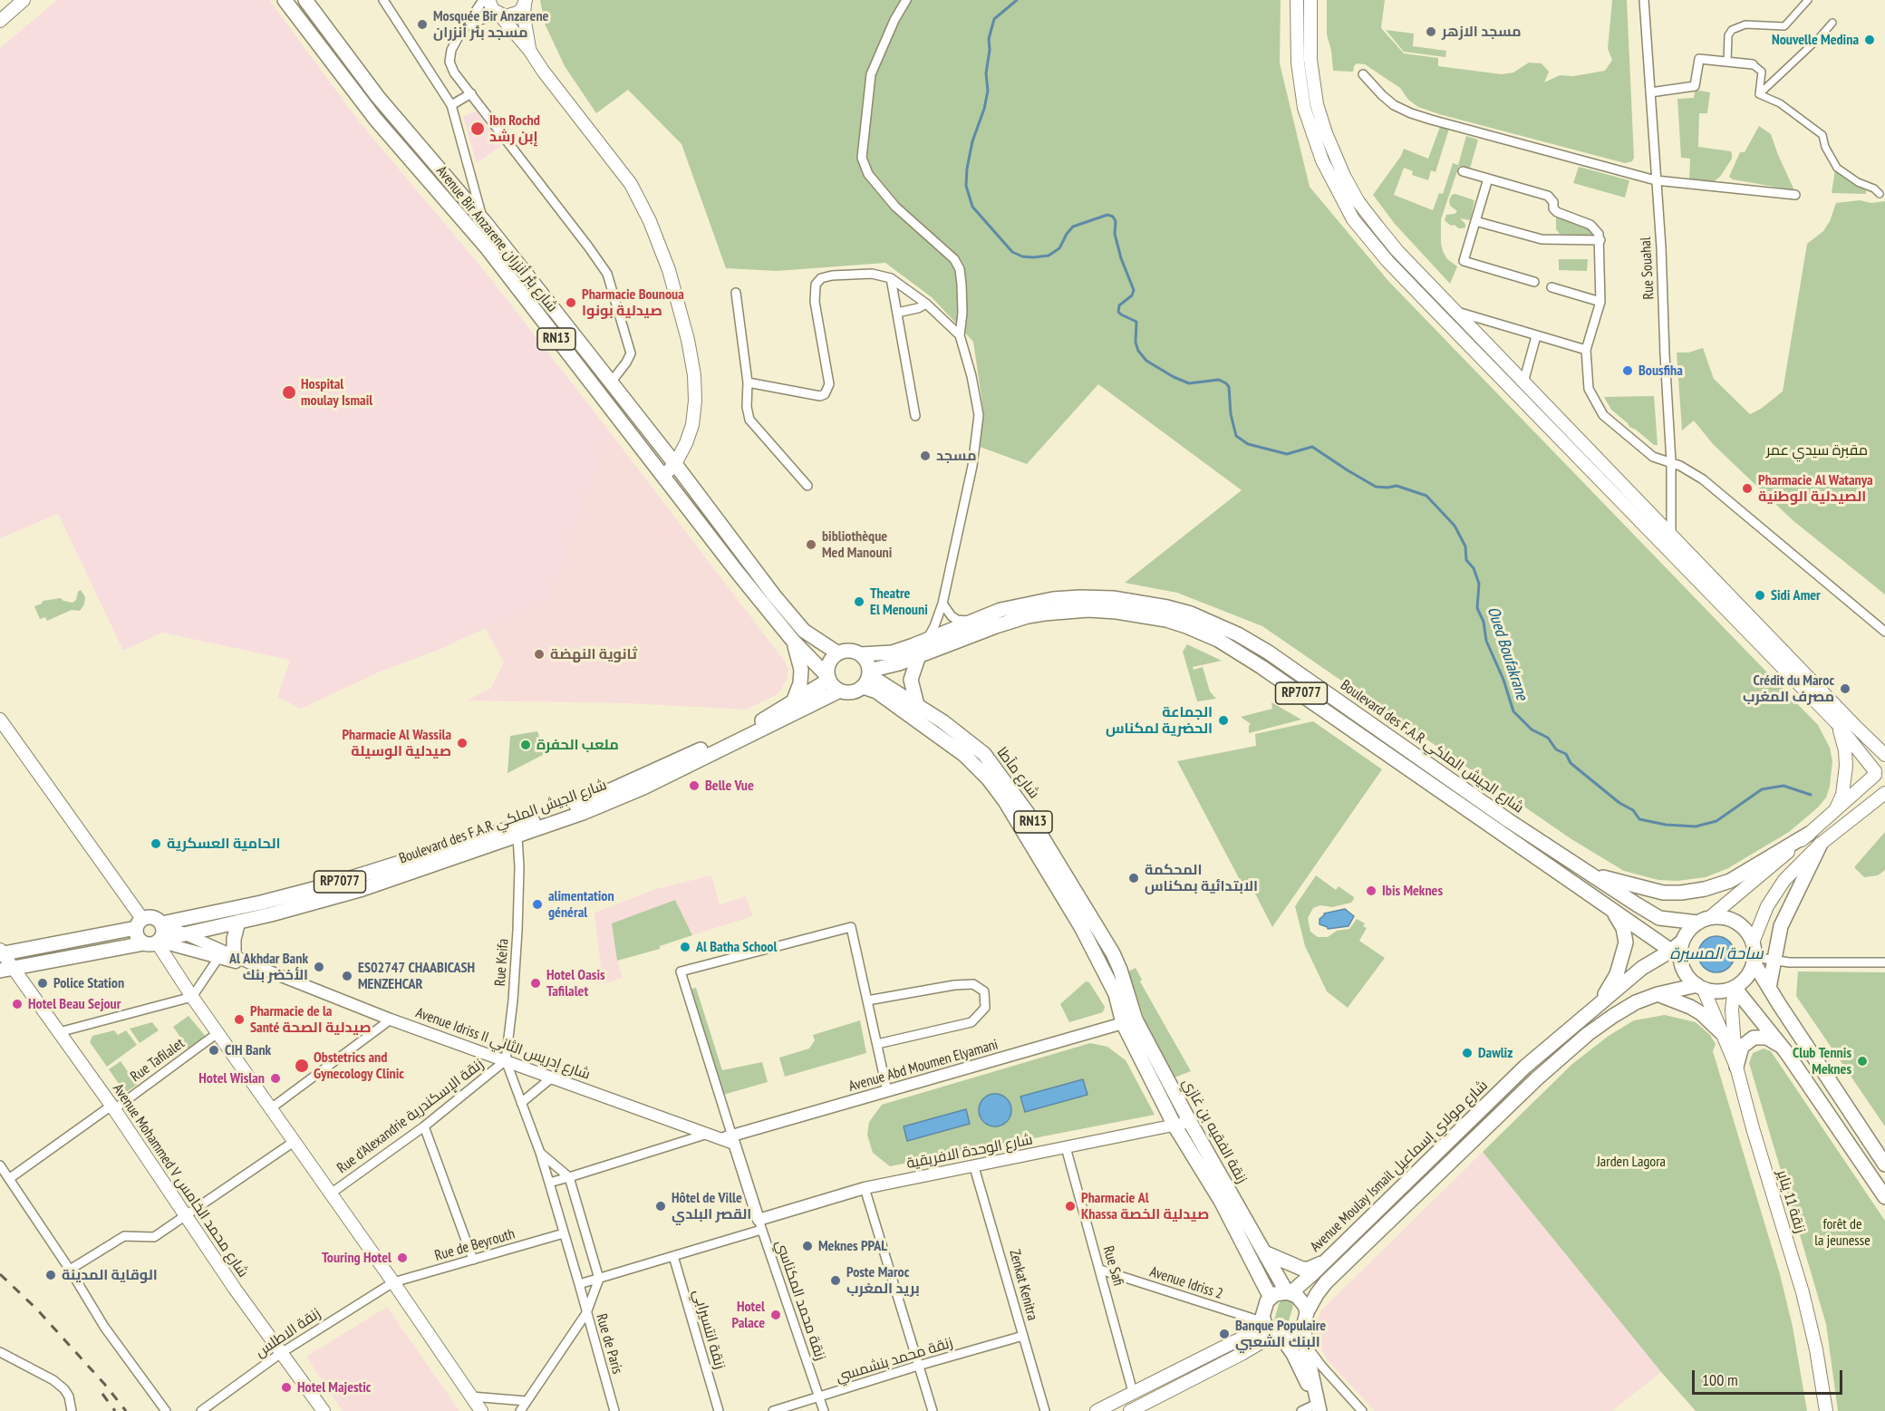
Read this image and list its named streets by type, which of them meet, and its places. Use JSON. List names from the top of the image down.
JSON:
{
  "streets": {
    "main road": [
      "Avenue Bir Anzarene شارع بئر أنزران",
      "RN13",
      "RP7077",
      "Boulevard des F.A.R شارع الجيش الملكي",
      "شارع مآطا",
      "زنقة الفقيه بن غازي",
      "Avenue Moulay Ismail شارع مولاي إسماعيل",
      "Avenue Mohammed V شارع محمد الخامس",
      "زنقة 11 يناير"
    ],
    "street": [
      "Rue Souahal",
      "Rue Keifa",
      "Avenue Idriss II شارع إدريس الثاني",
      "Rue Tafilalet",
      "Avenue Abd Moumen Elyamani",
      "Rue d'Alexandrie زنقة الإسكندرية",
      "شارع الوحدة الافريقية",
      "Rue de Beyrouth",
      "Rue Safi",
      "Avenue Idriss 2",
      "Zenkat Kenitra",
      "زنقة محمد المكناسي",
      "زنقة انتسيرابي",
      "زنقة الاطلس",
      "Rue de Paris",
      "زنقة محمد بنشمسي"
    ]
  },
  "crossings": [
    ["Avenue Bir Anzarene شارع بئر أنزران", "RN13"],
    ["Avenue Bir Anzarene شارع بئر أنزران", "Boulevard des F.A.R شارع الجيش الملكي"],
    ["Avenue Bir Anzarene شارع بئر أنزران", "شارع مآطا"],
    ["RN13", "Boulevard des F.A.R شارع الجيش الملكي"],
    ["RN13", "شارع مآطا"],
    ["RN13", "Avenue Abd Moumen Elyamani"],
    ["RN13", "زنقة الفقيه بن غازي"],
    ["RN13", "شارع الوحدة الافريقية"],
    ["RN13", "Avenue Moulay Ismail شارع مولاي إسماعيل"],
    ["RN13", "Avenue Idriss 2"],
    ["RP7077", "Boulevard des F.A.R شارع الجيش الملكي"],
    ["RP7077", "Avenue Idriss II شارع إدريس الثاني"],
    ["RP7077", "Avenue Moulay Ismail شارع مولاي إسماعيل"],
    ["RP7077", "Avenue Mohammed V شارع محمد الخامس"],
    ["Boulevard des F.A.R شارع الجيش الملكي", "شارع مآطا"],
    ["Boulevard des F.A.R شارع الجيش الملكي", "Rue Keifa"],
    ["Boulevard des F.A.R شارع الجيش الملكي", "Avenue Idriss II شارع إدريس الثاني"],
    ["Boulevard des F.A.R شارع الجيش الملكي", "Avenue Moulay Ismail شارع مولاي إسماعيل"],
    ["Boulevard des F.A.R شارع الجيش الملكي", "Avenue Mohammed V شارع محمد الخامس"],
    ["شارع مآطا", "Avenue Abd Moumen Elyamani"],
    ["شارع مآطا", "زنقة الفقيه بن غازي"],
    ["Rue Keifa", "Avenue Idriss II شارع إدريس الثاني"],
    ["Rue Keifa", "Rue d'Alexandrie زنقة الإسكندرية"],
    ["Avenue Idriss II شارع إدريس الثاني", "Avenue Abd Moumen Elyamani"],
    ["Avenue Idriss II شارع إدريس الثاني", "Rue d'Alexandrie زنقة الإسكندرية"],
    ["Rue Tafilalet", "Avenue Mohammed V شارع محمد الخامس"],
    ["Avenue Abd Moumen Elyamani", "زنقة الفقيه بن غازي"],
    ["زنقة الفقيه بن غازي", "شارع الوحدة الافريقية"],
    ["شارع الوحدة الافريقية", "Rue Safi"],
    ["شارع الوحدة الافريقية", "Zenkat Kenitra"],
    ["شارع الوحدة الافريقية", "زنقة محمد المكناسي"],
    ["Avenue Moulay Ismail شارع مولاي إسماعيل", "Avenue Idriss 2"],
    ["Avenue Mohammed V شارع محمد الخامس", "زنقة الاطلس"],
    ["Rue de Beyrouth", "زنقة الاطلس"],
    ["Rue de Beyrouth", "Rue de Paris"],
    ["Rue Safi", "Avenue Idriss 2"],
    ["Zenkat Kenitra", "زنقة محمد بنشمسي"],
    ["زنقة محمد المكناسي", "زنقة محمد بنشمسي"]
  ],
  "water": ["Oued Boufakrane", "ساحة المسيرة"],
  "parks": ["مقبرة سيدي عمر", "Jarden Lagora", "forêt de la jeunesse"],
  "places": [
    "Mosquée Bir Anzarene مسجد بئر أنزران",
    "مسجد الازهر",
    "Nouvelle Medina",
    "Ibn Rochd إبن رشد",
    "Pharmacie Bounoua صيدلية بونوا",
    "Bousfiha",
    "Hospital moulay Ismail",
    "مسجد",
    "Pharmacie Al Watanya الصيدلية الوطنية",
    "bibliothèque Med Manouni",
    "Sidi Amer",
    "Theatre El Menouni",
    "ثانوية النهضة",
    "Crédit du Maroc مصرف المغرب",
    "الجماعة الحضرية لمكناس",
    "Pharmacie Al Wassila صيدلية الوسيلة",
    "ملعب الحفرة",
    "Belle Vue",
    "الحامية العسكرية",
    "المحكمة الابتدائية بمكناس",
    "Ibis Meknes",
    "alimentation général",
    "Al Batha School",
    "Al Akhdar Bank الأخضر بنك",
    "ES02747 CHAABICASH MENZEHCAR",
    "Police Station",
    "Hotel Oasis Tafilalet",
    "Hotel Beau Sejour",
    "Pharmacie de la Santé صيدلية الصحة",
    "CIH Bank",
    "Dawliz",
    "Club Tennis Meknes",
    "Obstetrics and Gynecology Clinic",
    "Hotel Wislan",
    "Hôtel de Ville القصر البلدي",
    "Pharmacie Al Khassa صيدلية الخصة",
    "Meknes PPAL",
    "Touring Hotel",
    "الوقاية المدينة",
    "Poste Maroc بريد المغرب",
    "Hotel Palace",
    "Banque Populaire البنك الشعبي",
    "Hotel Majestic"
  ],
  "scale_bar": "100 m"
}
